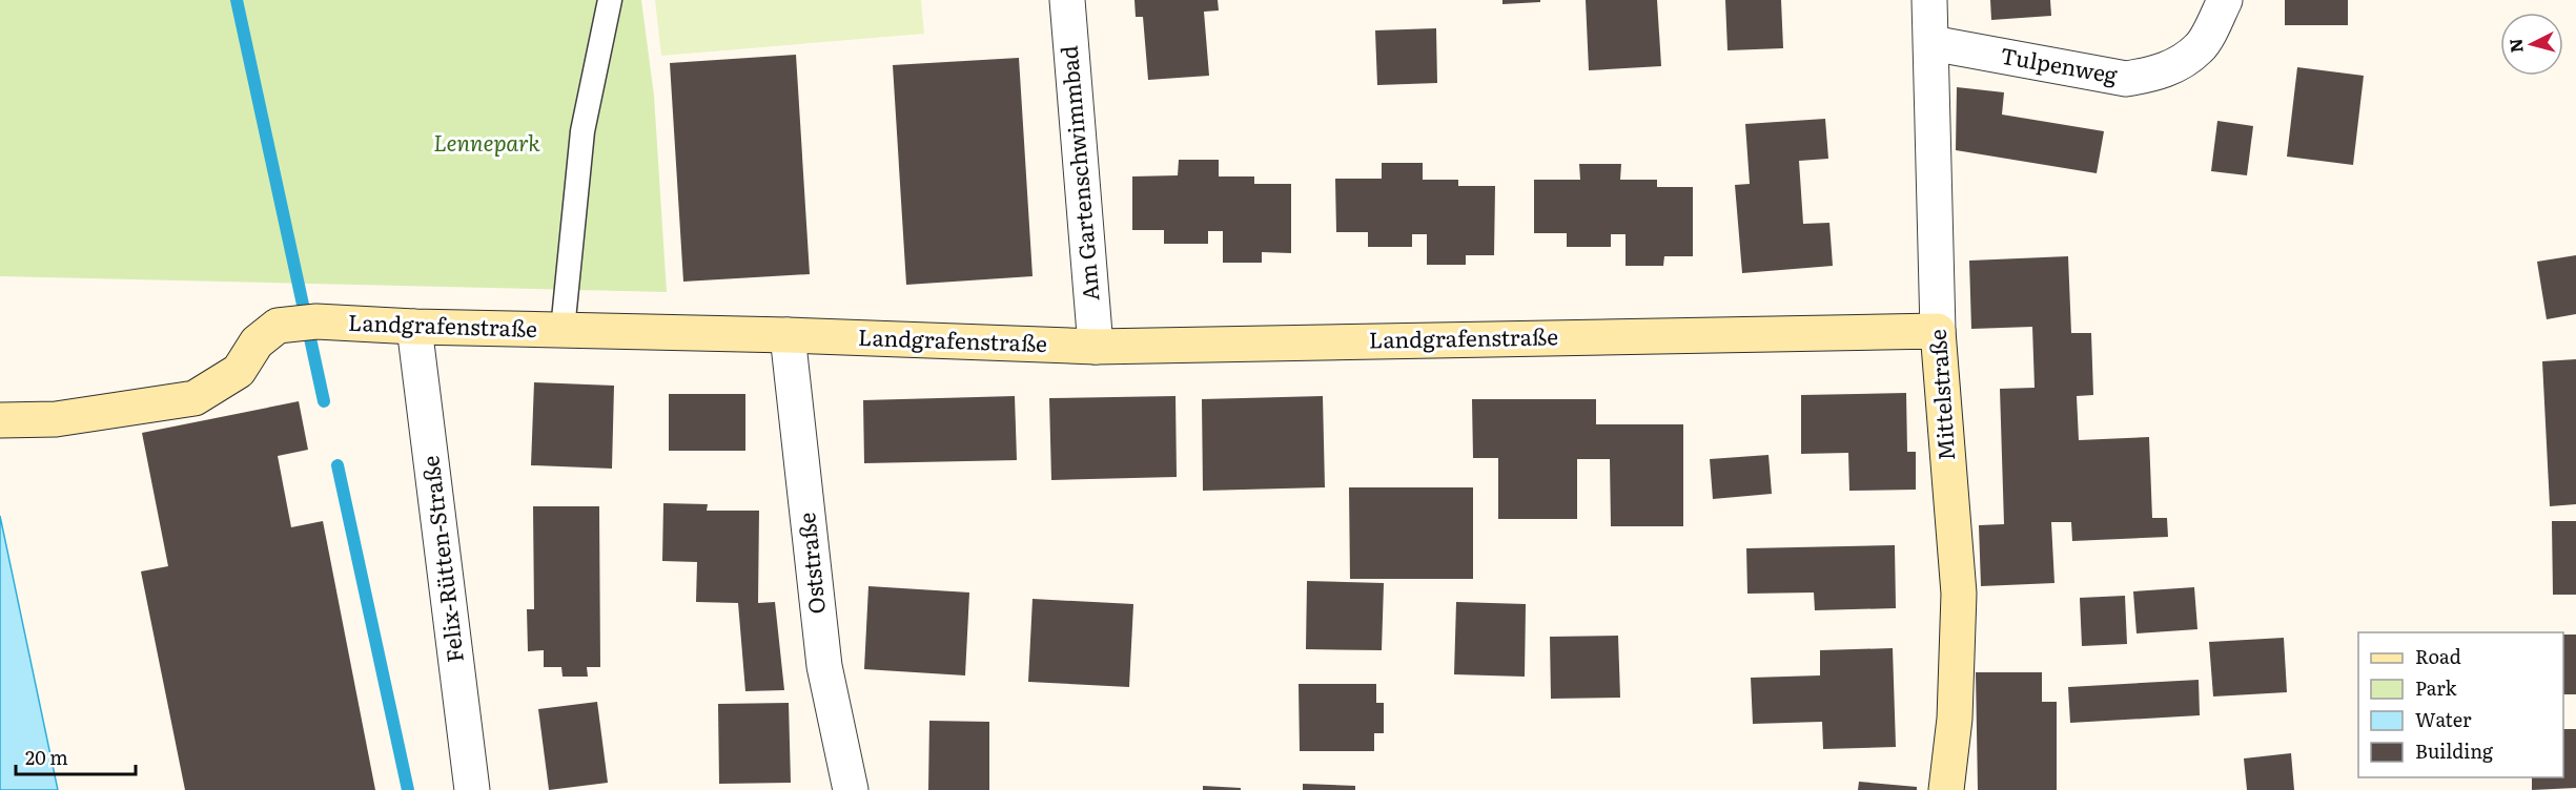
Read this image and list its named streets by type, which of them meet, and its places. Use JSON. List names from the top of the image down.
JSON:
{
  "streets": {
    "street": [
      "Tulpenweg",
      "Am Gartenschwimmbad",
      "Landgrafenstraße",
      "Mittelstraße",
      "Felix-Rütten-Straße",
      "Oststraße"
    ]
  },
  "crossings": [
    ["Tulpenweg", "Mittelstraße"],
    ["Am Gartenschwimmbad", "Landgrafenstraße"],
    ["Landgrafenstraße", "Mittelstraße"],
    ["Landgrafenstraße", "Felix-Rütten-Straße"],
    ["Landgrafenstraße", "Oststraße"]
  ],
  "parks": ["Lennepark"],
  "legend": [
    "Road",
    "Park",
    "Water",
    "Building"
  ],
  "scale_bar": "20 m",
  "north": "left"
}
